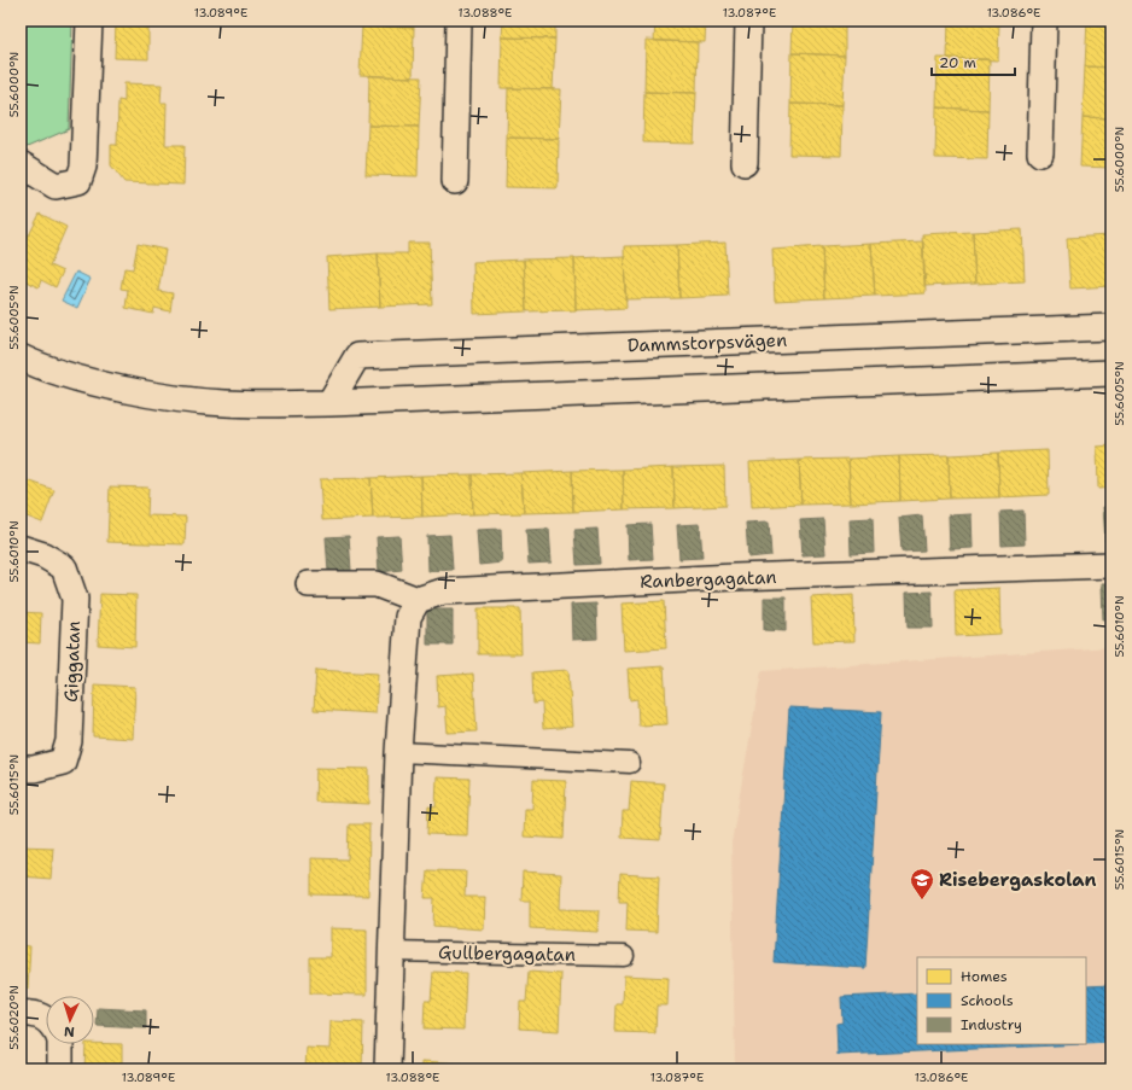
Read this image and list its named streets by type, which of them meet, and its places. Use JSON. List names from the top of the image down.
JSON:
{
  "streets": {
    "street": [
      "Dammstorpsvägen",
      "Ranbergagatan",
      "Giggatan",
      "Gullbergagatan"
    ]
  },
  "places": {
    "school or university": ["Risebergaskolan"]
  },
  "legend": ["Homes", "Schools", "Industry"],
  "scale_bar": "20 m",
  "north": "bottom",
  "coordinates": [
    "13.089°E",
    "13.088°E",
    "13.087°E",
    "13.086°E",
    "55.6000°N",
    "55.6005°N",
    "55.6010°N",
    "55.6015°N",
    "55.6020°N"
  ]
}
